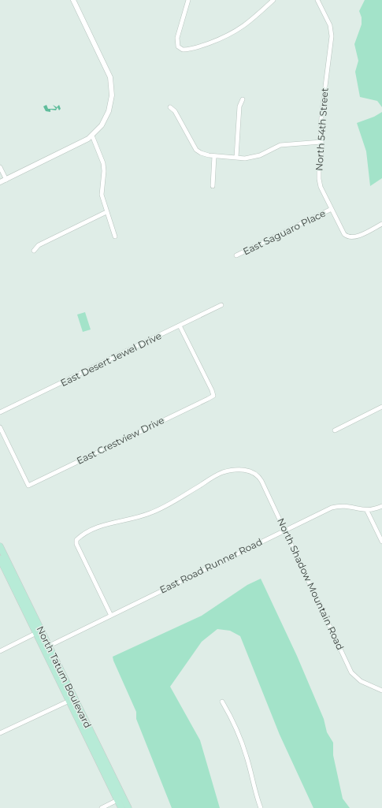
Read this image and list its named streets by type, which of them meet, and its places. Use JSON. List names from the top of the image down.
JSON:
{
  "streets": {
    "main road": ["North Tatum Boulevard"],
    "street": [
      "North 54th Street",
      "East Saguaro Place",
      "East Desert Jewel Drive",
      "East Crestview Drive",
      "East Road Runner Road",
      "North Shadow Mountain Road"
    ]
  },
  "crossings": [
    ["North 54th Street", "East Saguaro Place"],
    ["East Desert Jewel Drive", "East Crestview Drive"],
    ["East Road Runner Road", "North Shadow Mountain Road"],
    ["East Road Runner Road", "North Tatum Boulevard"]
  ]
}
